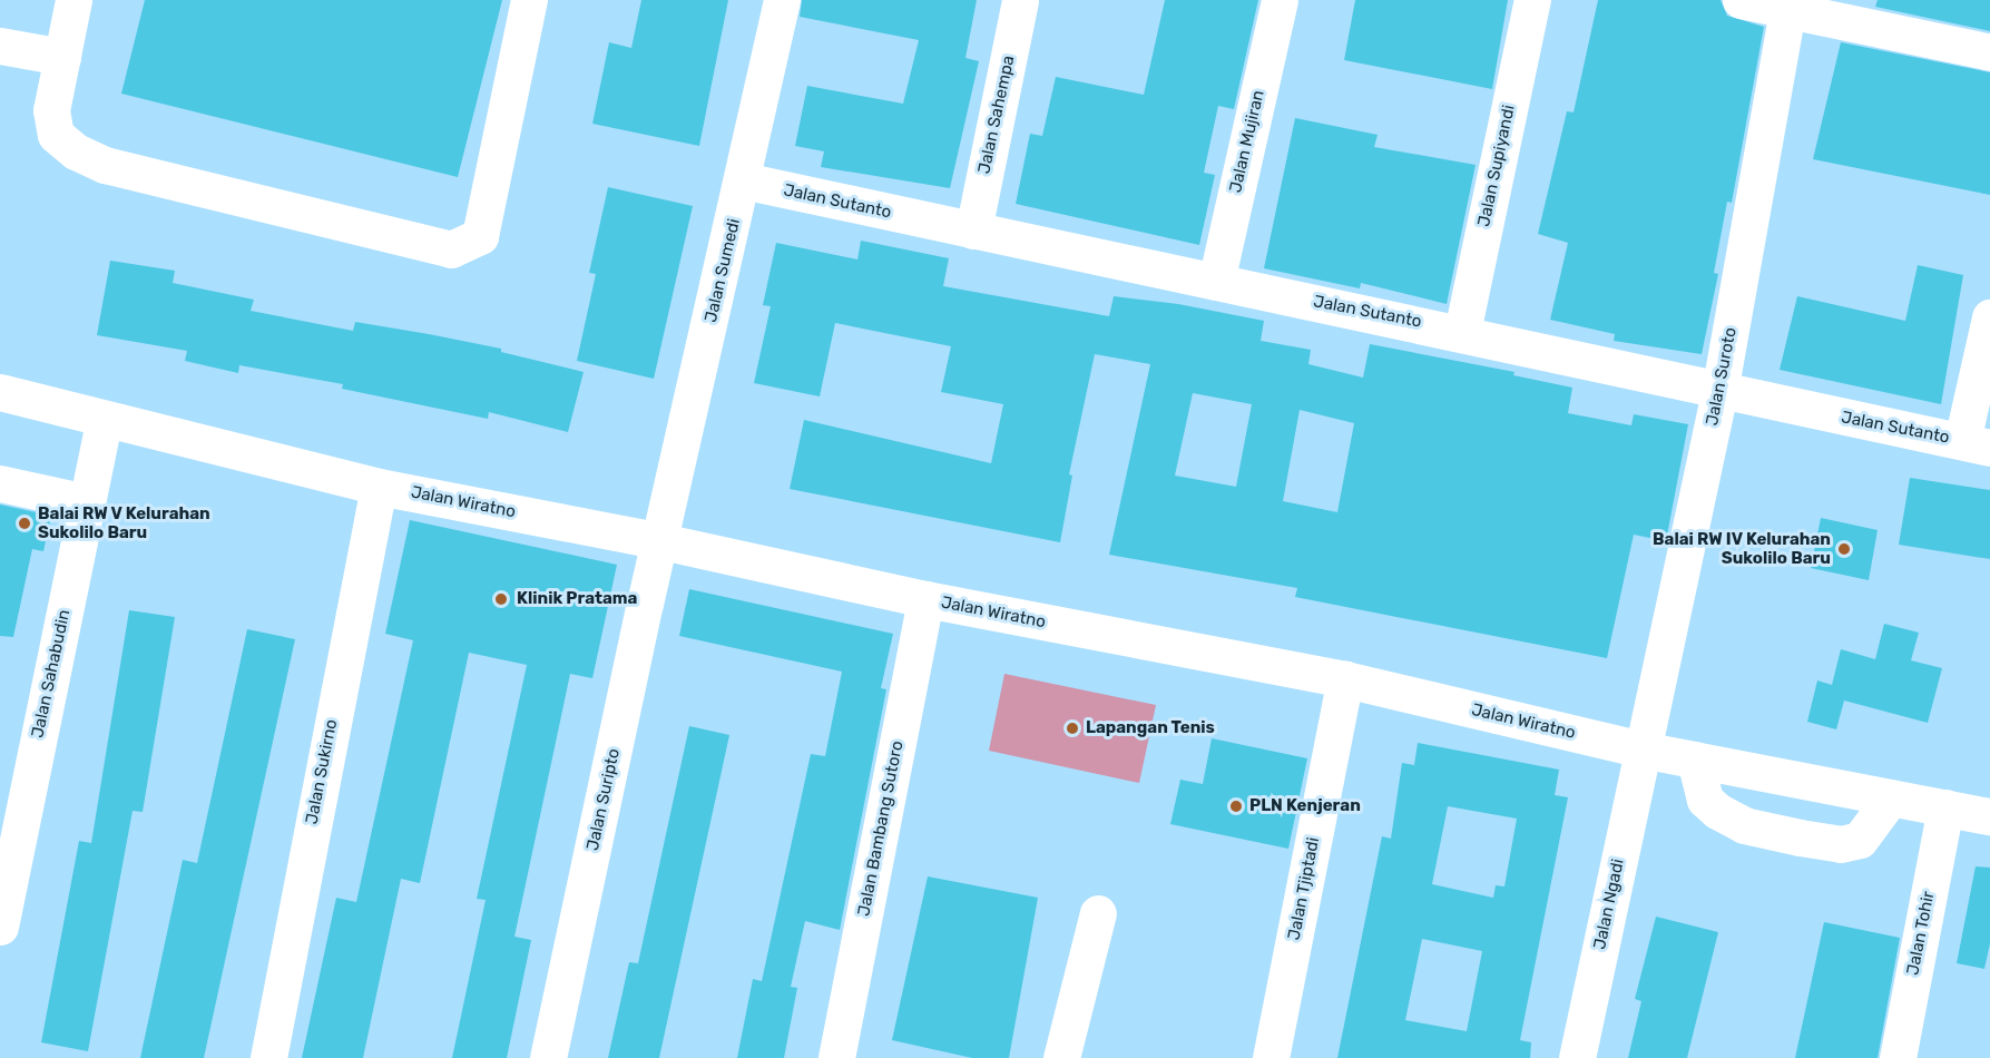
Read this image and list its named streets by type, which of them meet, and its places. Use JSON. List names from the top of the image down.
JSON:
{
  "streets": {
    "street": [
      "Jalan Sahempa",
      "Jalan Mujiran",
      "Jalan Supiyandi",
      "Jalan Sutanto",
      "Jalan Sumedi",
      "Jalan Suroto",
      "Jalan Wiratno",
      "Jalan Sahabudin",
      "Jalan Sukirno",
      "Jalan Suripto",
      "Jalan Bambang Sutoro",
      "Jalan Tjiptadi",
      "Jalan Ngadi",
      "Jalan Tohir"
    ]
  },
  "crossings": [
    ["Jalan Sahempa", "Jalan Sutanto"],
    ["Jalan Mujiran", "Jalan Sutanto"],
    ["Jalan Supiyandi", "Jalan Sutanto"],
    ["Jalan Sutanto", "Jalan Sumedi"],
    ["Jalan Sutanto", "Jalan Suroto"],
    ["Jalan Sumedi", "Jalan Wiratno"],
    ["Jalan Sumedi", "Jalan Suripto"],
    ["Jalan Suroto", "Jalan Wiratno"],
    ["Jalan Suroto", "Jalan Ngadi"],
    ["Jalan Wiratno", "Jalan Sahabudin"],
    ["Jalan Wiratno", "Jalan Sukirno"],
    ["Jalan Wiratno", "Jalan Suripto"],
    ["Jalan Wiratno", "Jalan Bambang Sutoro"],
    ["Jalan Wiratno", "Jalan Tjiptadi"],
    ["Jalan Wiratno", "Jalan Ngadi"],
    ["Jalan Wiratno", "Jalan Tohir"]
  ],
  "places": [
    "Balai RW V Kelurahan Sukolilo Baru",
    "Balai RW IV Kelurahan Sukolilo Baru",
    "Klinik Pratama",
    "Lapangan Tenis",
    "PLN Kenjeran"
  ]
}
